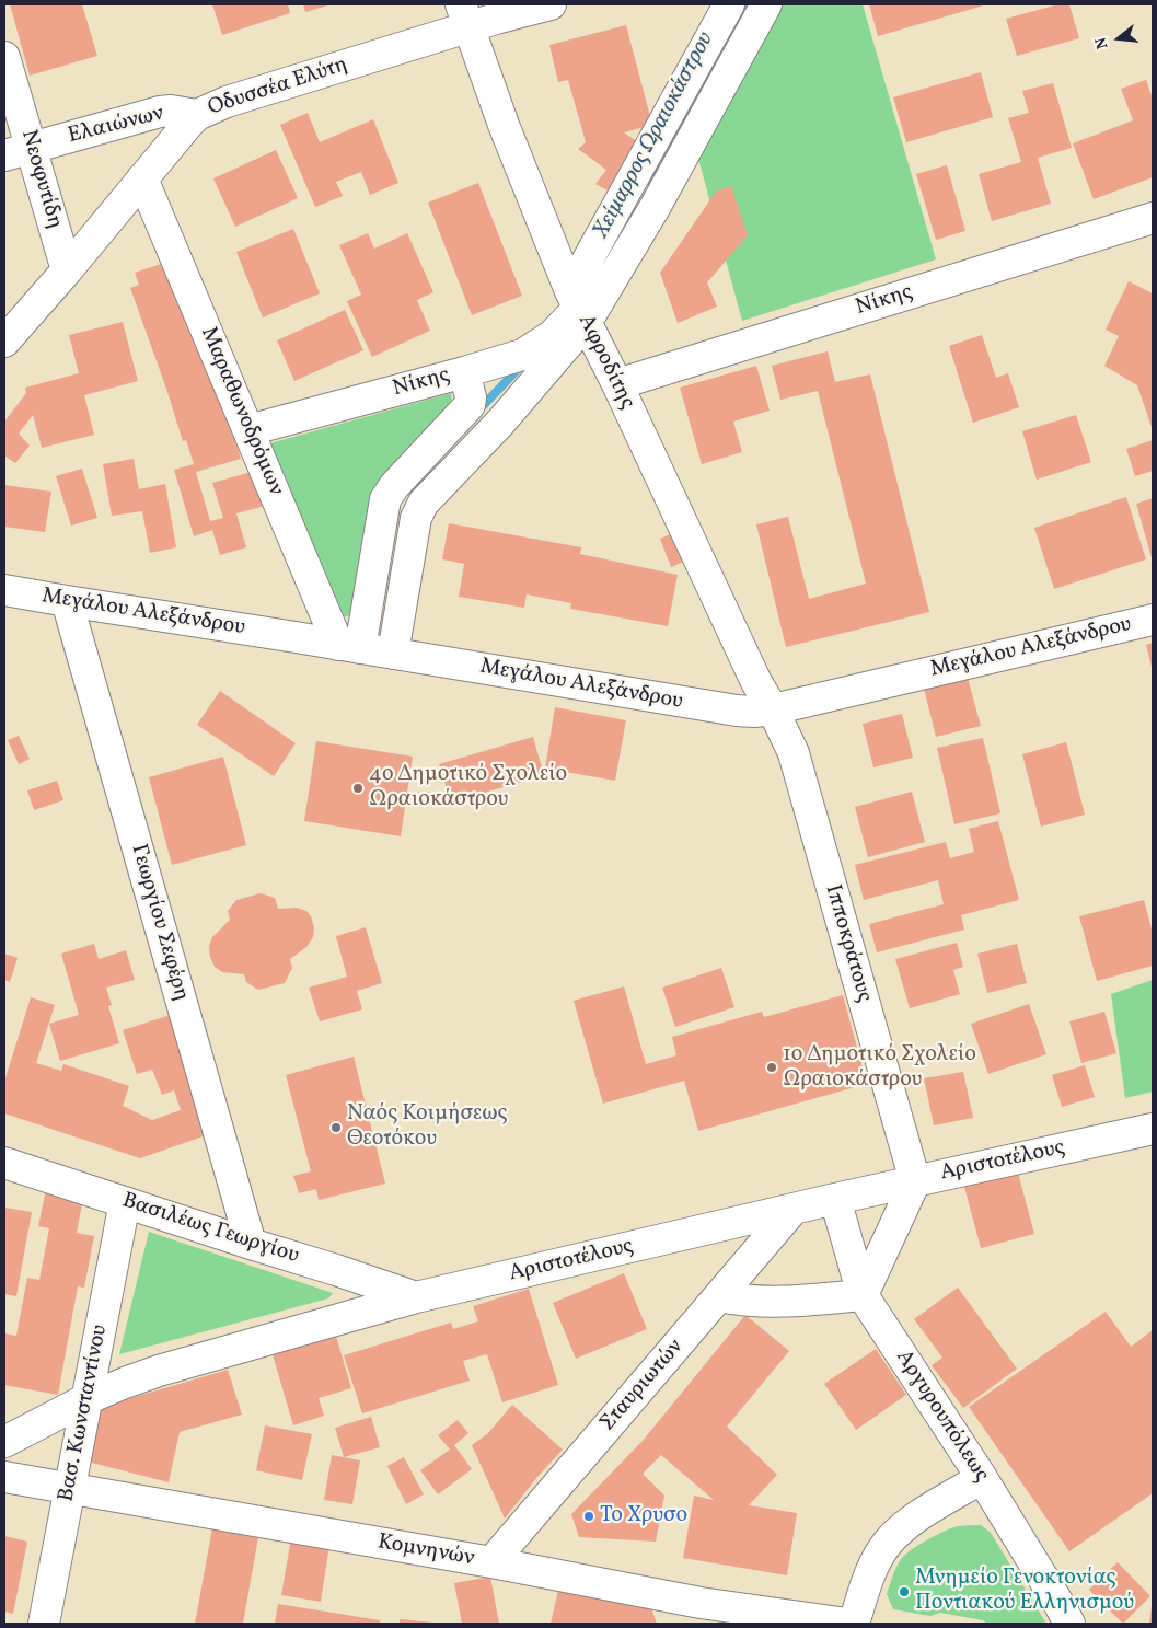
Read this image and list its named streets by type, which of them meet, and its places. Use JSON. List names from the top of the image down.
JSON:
{
  "streets": {
    "street": [
      "Οδυσσέα Ελύτη",
      "Ελαιώνων",
      "Νεοφυτίδη",
      "Νίκης",
      "Αφροδίτης",
      "Μαραθωνοδρόμων",
      "Μεγάλου Αλεξάνδρου",
      "Γεωργίου Σεφέρη",
      "Ιπποκράτους",
      "Αριστοτέλους",
      "Βασιλέως Γεωργίου",
      "Σταυριωτών",
      "Βασ. Κωνσταντίνου",
      "Αργυρουπόλεως",
      "Κομνηνών"
    ]
  },
  "crossings": [
    ["Οδυσσέα Ελύτη", "Ελαιώνων"],
    ["Οδυσσέα Ελύτη", "Νεοφυτίδη"],
    ["Οδυσσέα Ελύτη", "Αφροδίτης"],
    ["Οδυσσέα Ελύτη", "Μαραθωνοδρόμων"],
    ["Ελαιώνων", "Νεοφυτίδη"],
    ["Νίκης", "Αφροδίτης"],
    ["Νίκης", "Μαραθωνοδρόμων"],
    ["Αφροδίτης", "Μεγάλου Αλεξάνδρου"],
    ["Αφροδίτης", "Ιπποκράτους"],
    ["Μαραθωνοδρόμων", "Μεγάλου Αλεξάνδρου"],
    ["Μεγάλου Αλεξάνδρου", "Γεωργίου Σεφέρη"],
    ["Μεγάλου Αλεξάνδρου", "Ιπποκράτους"],
    ["Γεωργίου Σεφέρη", "Βασιλέως Γεωργίου"],
    ["Ιπποκράτους", "Αριστοτέλους"],
    ["Αριστοτέλους", "Βασιλέως Γεωργίου"],
    ["Αριστοτέλους", "Σταυριωτών"],
    ["Αριστοτέλους", "Βασ. Κωνσταντίνου"],
    ["Αριστοτέλους", "Αργυρουπόλεως"],
    ["Βασιλέως Γεωργίου", "Βασ. Κωνσταντίνου"],
    ["Σταυριωτών", "Κομνηνών"],
    ["Βασ. Κωνσταντίνου", "Κομνηνών"]
  ],
  "water": ["Χείμαρρος Ωραιοκάστρου"],
  "places": [
    "4ο Δημοτικό Σχολείο Ωραιοκάστρου",
    "1ο Δημοτικό Σχολείο Ωραιοκάστρου",
    "Ναός Κοιμήσεως Θεοτόκου",
    "Το Χρυσο",
    "Μνημείο Γενοκτονίας Ποντιακού Ελληνισμού"
  ],
  "north": "left"
}
